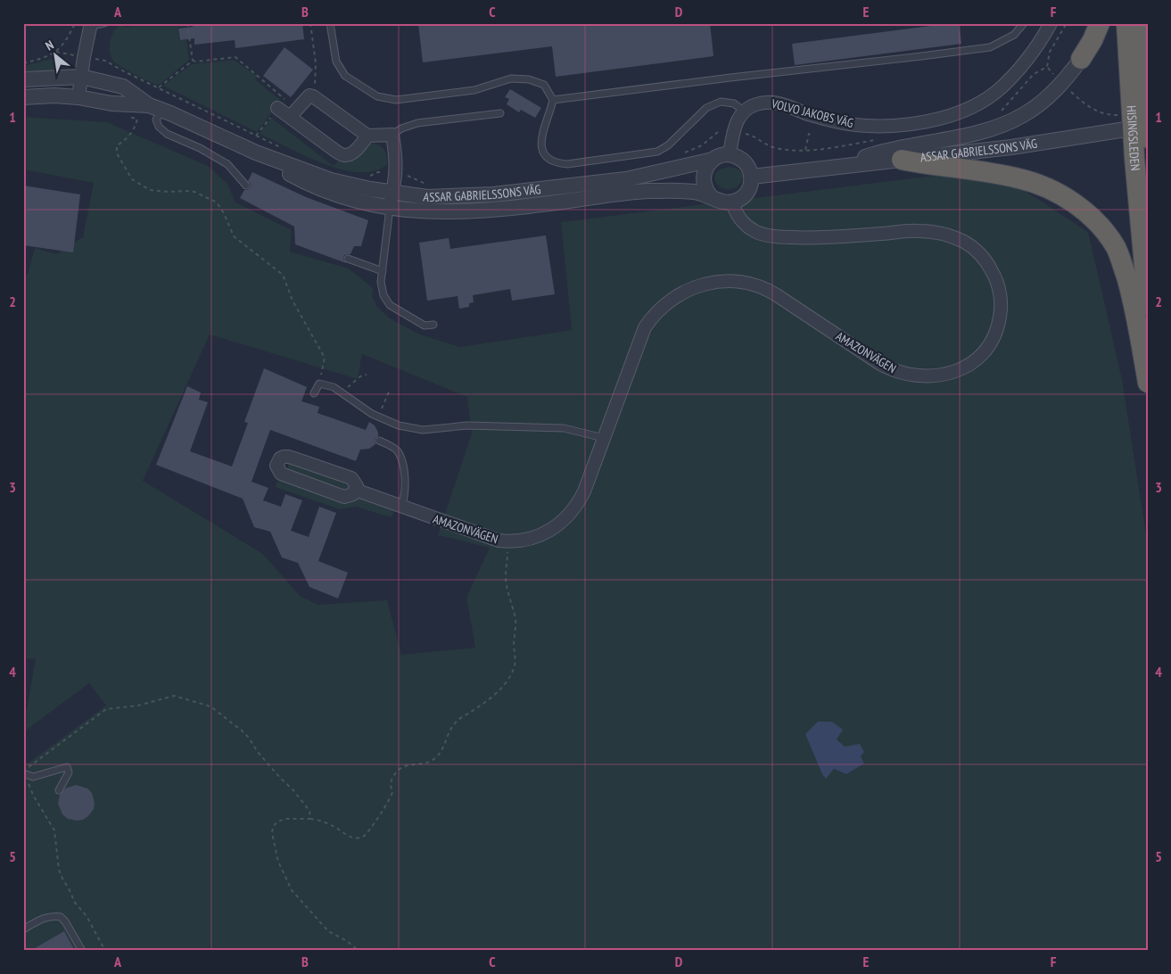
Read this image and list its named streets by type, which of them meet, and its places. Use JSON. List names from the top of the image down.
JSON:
{
  "streets": {
    "highway": ["HISINGSLEDEN"],
    "street": ["VOLVO JAKOBS VÄG", "ASSAR GABRIELSSONS VÄG", "AMAZONVÄGEN"]
  },
  "crossings": [
    ["ASSAR GABRIELSSONS VÄG", "AMAZONVÄGEN"]
  ],
  "north": "top left",
  "grid": {
    "columns": [
      "A",
      "B",
      "C",
      "D",
      "E",
      "F"
    ],
    "rows": [
      "1",
      "2",
      "3",
      "4",
      "5"
    ]
  }
}
